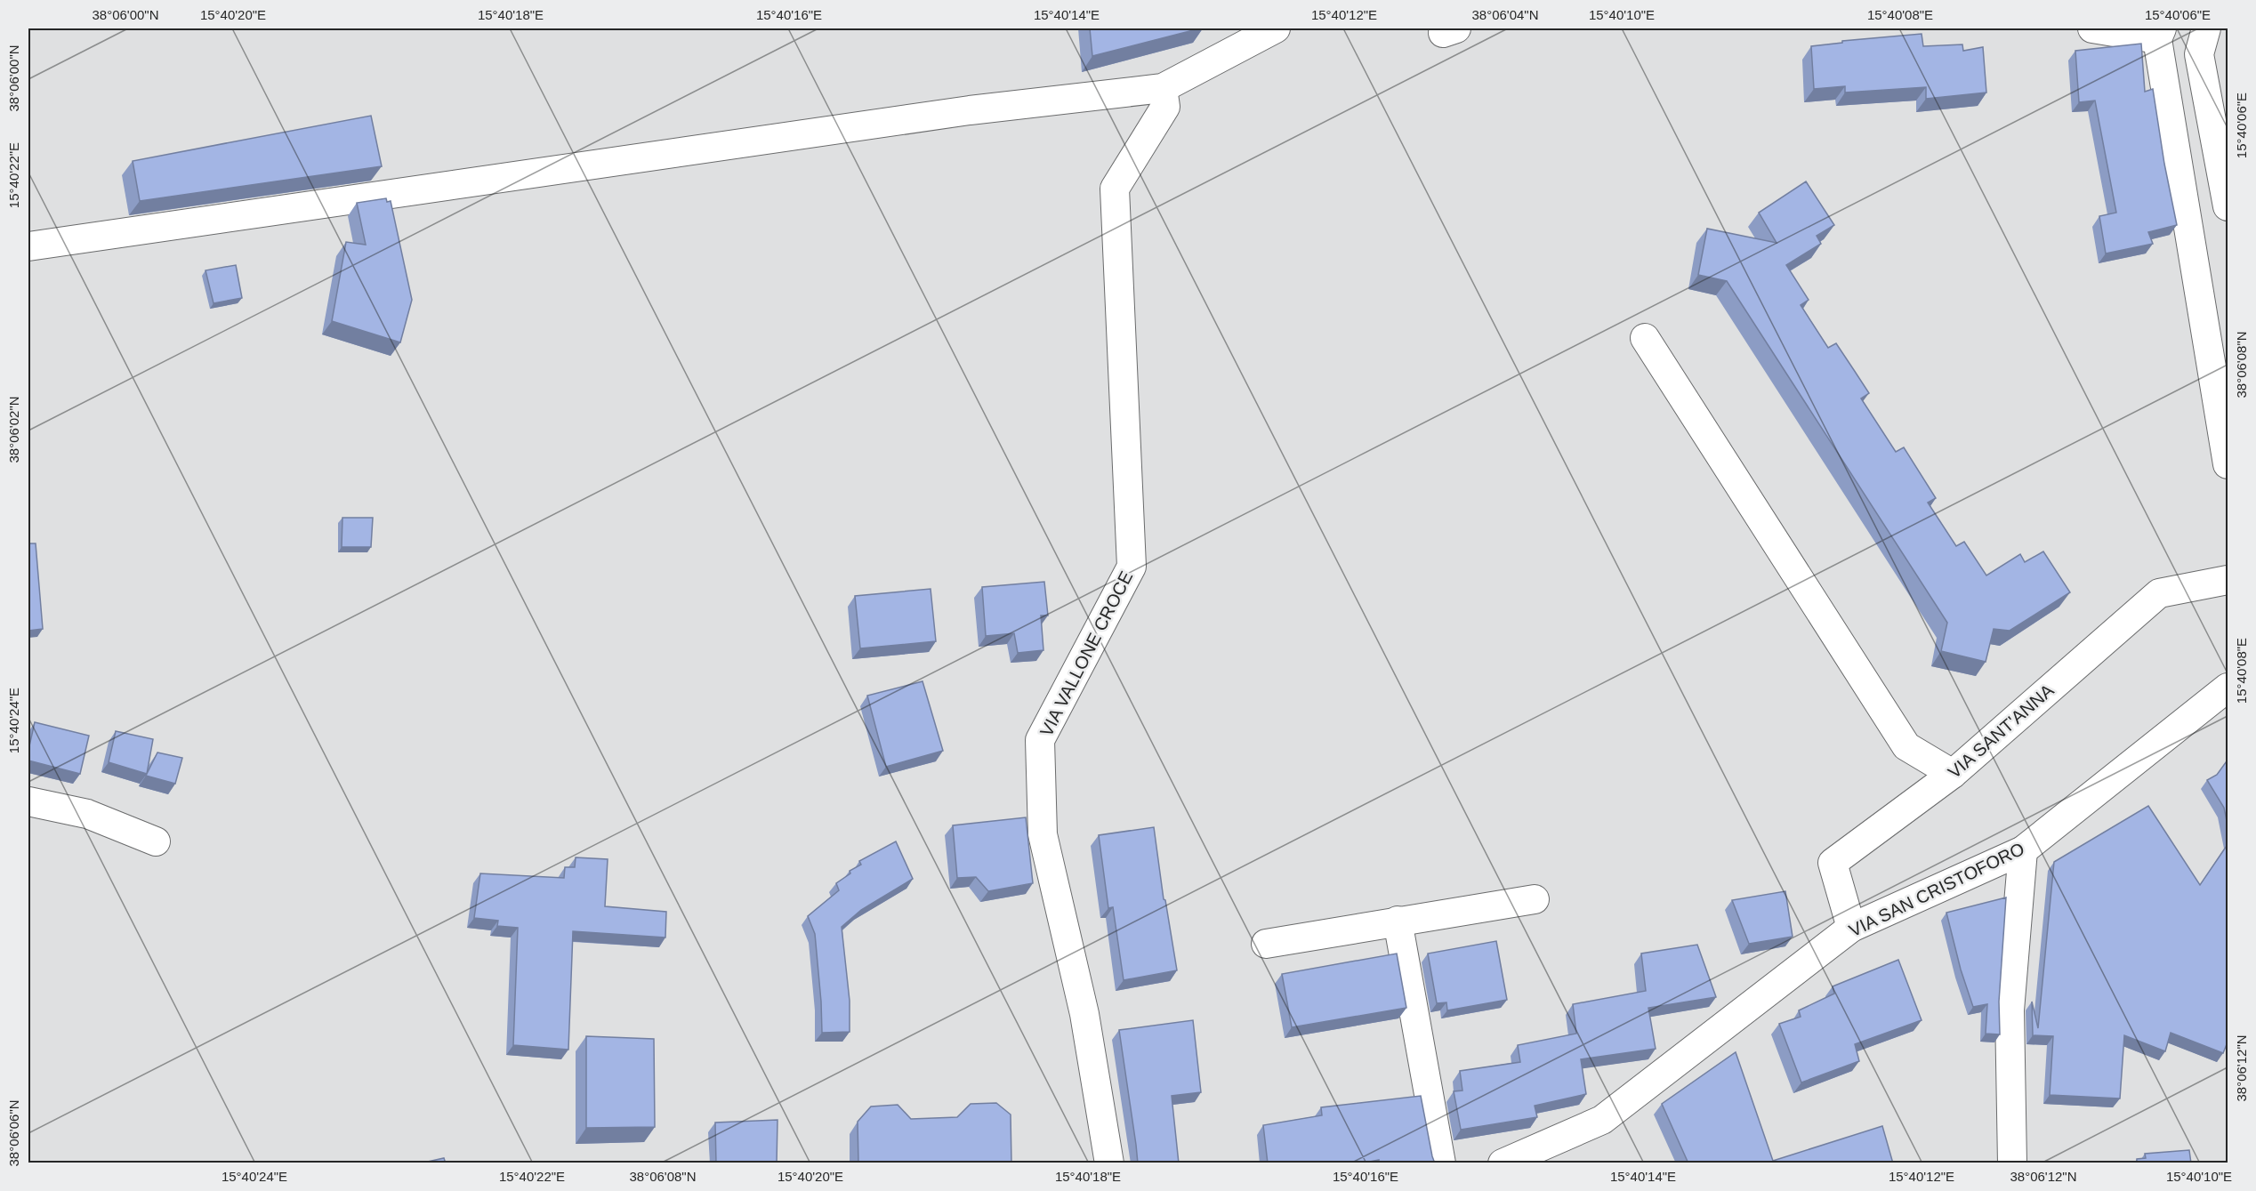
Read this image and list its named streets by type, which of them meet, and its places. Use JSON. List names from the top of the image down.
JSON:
{
  "streets": {
    "street": ["VIA VALLONE CROCE", "VIA SANT'ANNA", "VIA SAN CRISTOFORO"]
  },
  "crossings": [
    ["VIA SANT'ANNA", "VIA SAN CRISTOFORO"]
  ],
  "coordinates": [
    "38°06'00\"N",
    "15°40'20\"E",
    "15°40'18\"E",
    "15°40'16\"E",
    "15°40'14\"E",
    "15°40'12\"E",
    "38°06'04\"N",
    "15°40'10\"E",
    "15°40'08\"E",
    "15°40'06\"E",
    "15°40'22\"E",
    "38°06'08\"N",
    "38°06'02\"N",
    "15°40'24\"E",
    "38°06'12\"N",
    "38°06'06\"N"
  ]
}
